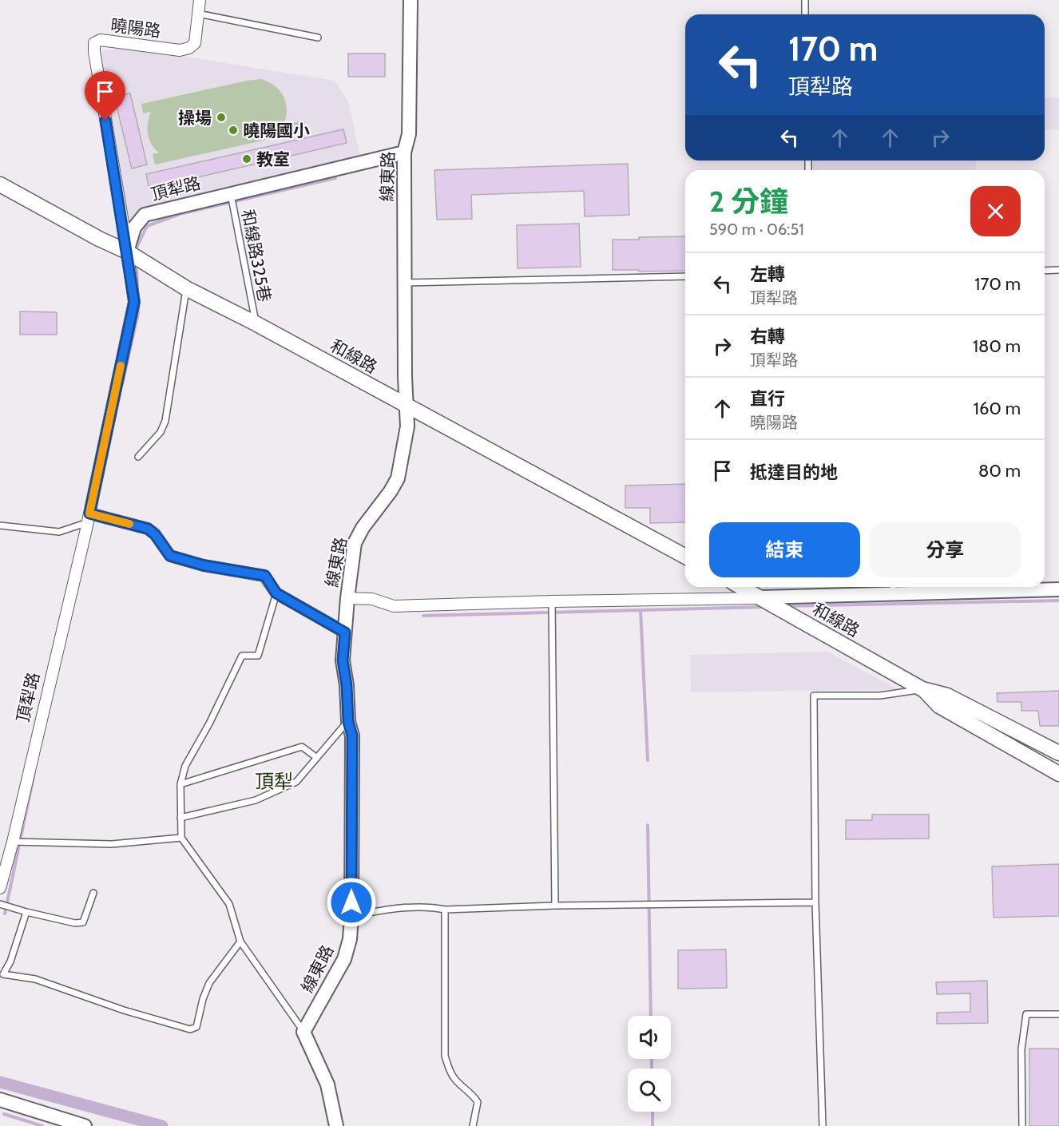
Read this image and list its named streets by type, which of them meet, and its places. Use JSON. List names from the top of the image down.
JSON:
{
  "streets": {
    "main road": ["和線路"],
    "street": ["曉陽路", "線東路", "頂犁路"],
    "lane": ["和線路325巷"]
  },
  "crossings": [
    ["曉陽路", "頂犁路"],
    ["曉陽路", "和線路"],
    ["線東路", "頂犁路"],
    ["線東路", "和線路"],
    ["頂犁路", "和線路325巷"],
    ["頂犁路", "和線路"],
    ["和線路325巷", "和線路"]
  ],
  "districts": ["頂犁"],
  "places": ["操場", "曉陽國小", "教室"],
  "page": {
    "turn": ["170 m", "頂犁路"],
    "heading": ["2 分鐘", "590 m · 06:51"],
    "list": [
      {
        "name": "左轉",
        "note": "頂犁路",
        "value": "170 m"
      },
      {
        "name": "右轉",
        "note": "頂犁路",
        "value": "180 m"
      },
      {
        "name": "直行",
        "note": "曉陽路",
        "value": "160 m"
      },
      {
        "name": "抵達目的地",
        "value": "80 m"
      }
    ],
    "buttons": ["結束", "分享"]
  }
}
